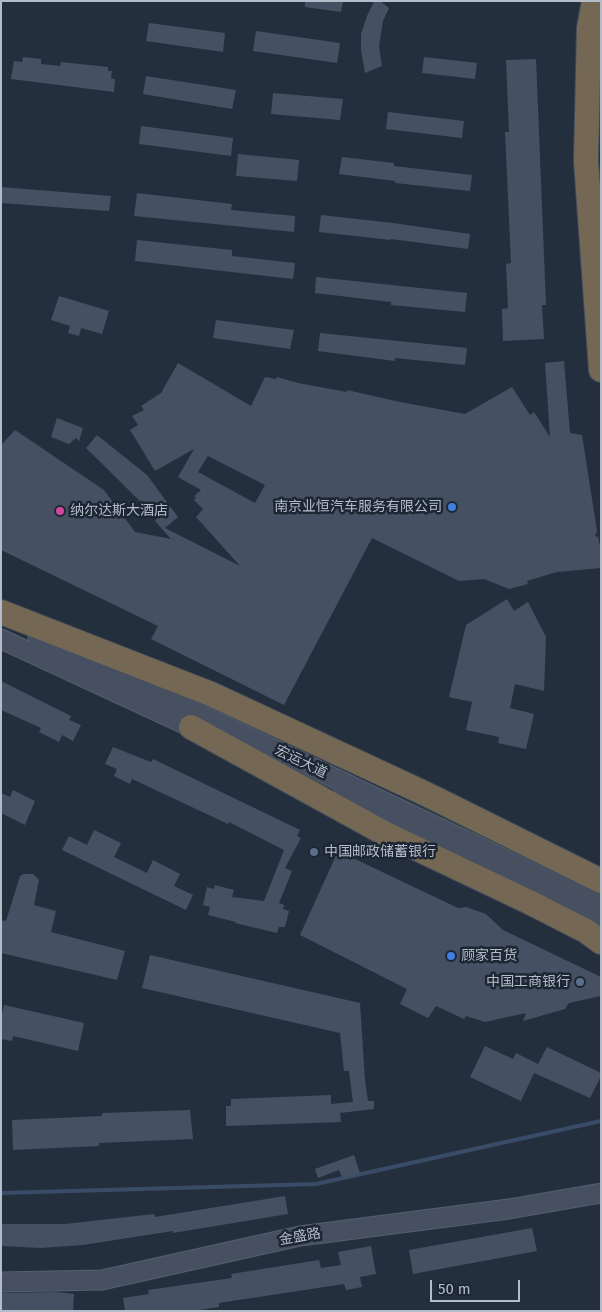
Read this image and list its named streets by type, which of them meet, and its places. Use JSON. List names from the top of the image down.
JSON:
{
  "streets": {
    "main road": ["宏运大道", "金盛路"]
  },
  "places": [
    "南京业恒汽车服务有限公司",
    "纳尔达斯大酒店",
    "中国邮政储蓄银行",
    "顾家百货",
    "中国工商银行"
  ],
  "scale_bar": "50 m"
}
